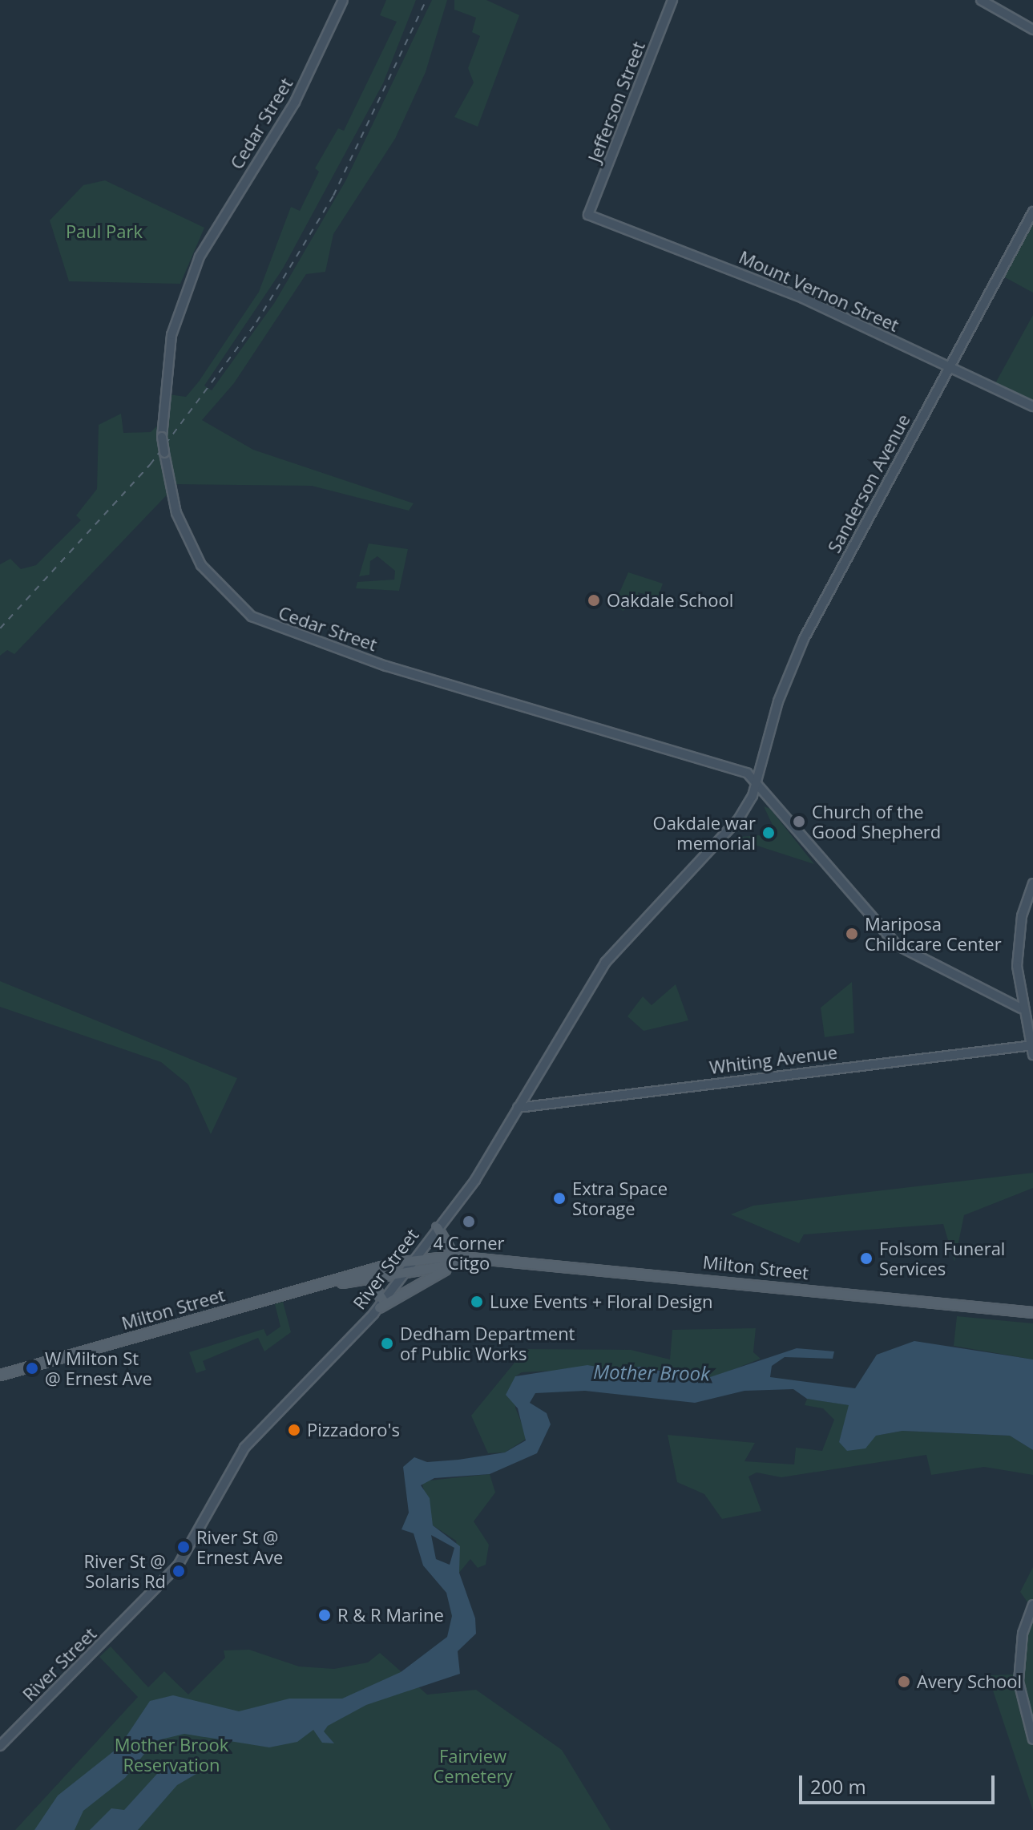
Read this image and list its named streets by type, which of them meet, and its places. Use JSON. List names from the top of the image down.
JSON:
{
  "streets": {
    "main road": ["Milton Street"],
    "street": [
      "Jefferson Street",
      "Cedar Street",
      "Mount Vernon Street",
      "Sanderson Avenue",
      "Whiting Avenue",
      "River Street"
    ]
  },
  "crossings": [
    ["Jefferson Street", "Mount Vernon Street"],
    ["Cedar Street", "Sanderson Avenue"],
    ["Cedar Street", "River Street"],
    ["Mount Vernon Street", "Sanderson Avenue"],
    ["Sanderson Avenue", "River Street"],
    ["Whiting Avenue", "River Street"],
    ["Milton Street", "River Street"]
  ],
  "water": ["Mother Brook"],
  "parks": ["Paul Park", "Mother Brook Reservation", "Fairview Cemetery"],
  "places": [
    "Oakdale School",
    "Church of the Good Shepherd",
    "Oakdale war memorial",
    "Mariposa Childcare Center",
    "Extra Space Storage",
    "4 Corner Citgo",
    "Folsom Funeral Services",
    "Luxe Events + Floral Design",
    "Dedham Department of Public Works",
    "W Milton St @ Ernest Ave",
    "Pizzadoro's",
    "River St @ Ernest Ave",
    "River St @ Solaris Rd",
    "R & R Marine",
    "Avery School"
  ],
  "scale_bar": "200 m"
}
